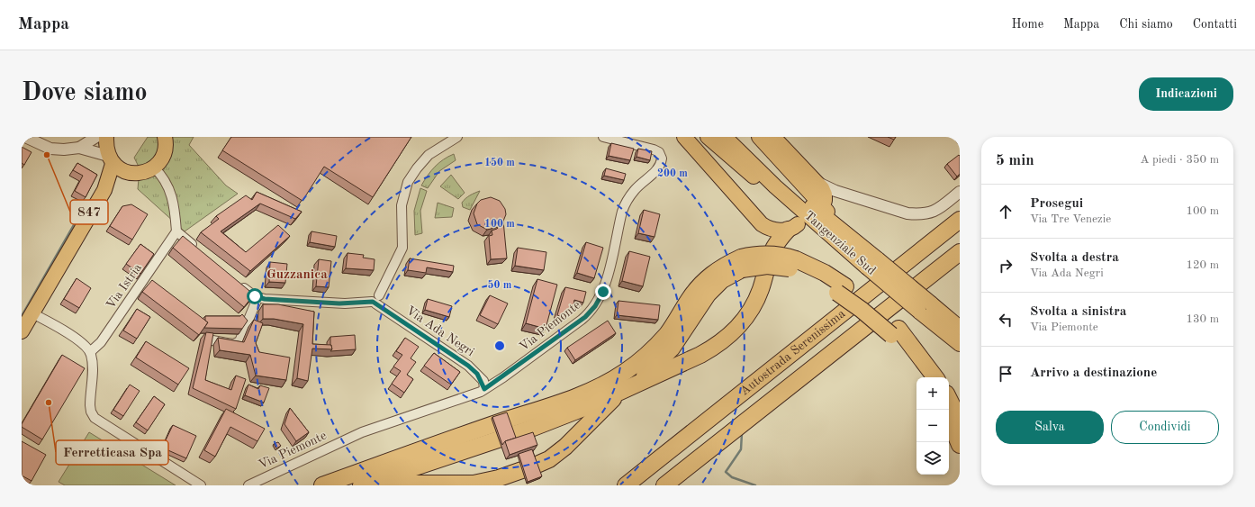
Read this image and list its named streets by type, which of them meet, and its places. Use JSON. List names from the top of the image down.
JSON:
{
  "streets": {
    "highway": ["Autostrada Serenissima"],
    "main road": ["Tangenziale Sud"],
    "street": ["Via Istria", "Via Piemonte", "Via Ada Negri"]
  },
  "crossings": [
    ["Via Piemonte", "Via Ada Negri"]
  ],
  "districts": ["Guzzanica"],
  "places": ["847", "Ferretticasa Spa"],
  "page": {
    "header": "Mappa",
    "nav": [
      "Home",
      "Mappa",
      "Chi siamo",
      "Contatti"
    ],
    "buttons": [
      "Indicazioni",
      ["Salva", "Condividi"]
    ],
    "title": "Dove siamo",
    "heading": ["5 min", "A piedi · 350 m"],
    "list": [
      ["Prosegui", "Via Tre Venezie", "100 m"],
      ["Svolta a destra", "Via Ada Negri", "120 m"],
      ["Svolta a sinistra", "Via Piemonte", "130 m"],
      "Arrivo a destinazione"
    ],
    "map_buttons": ["+", "−"]
  },
  "rings": [
    "150 m",
    "200 m",
    "100 m",
    "50 m"
  ]
}
